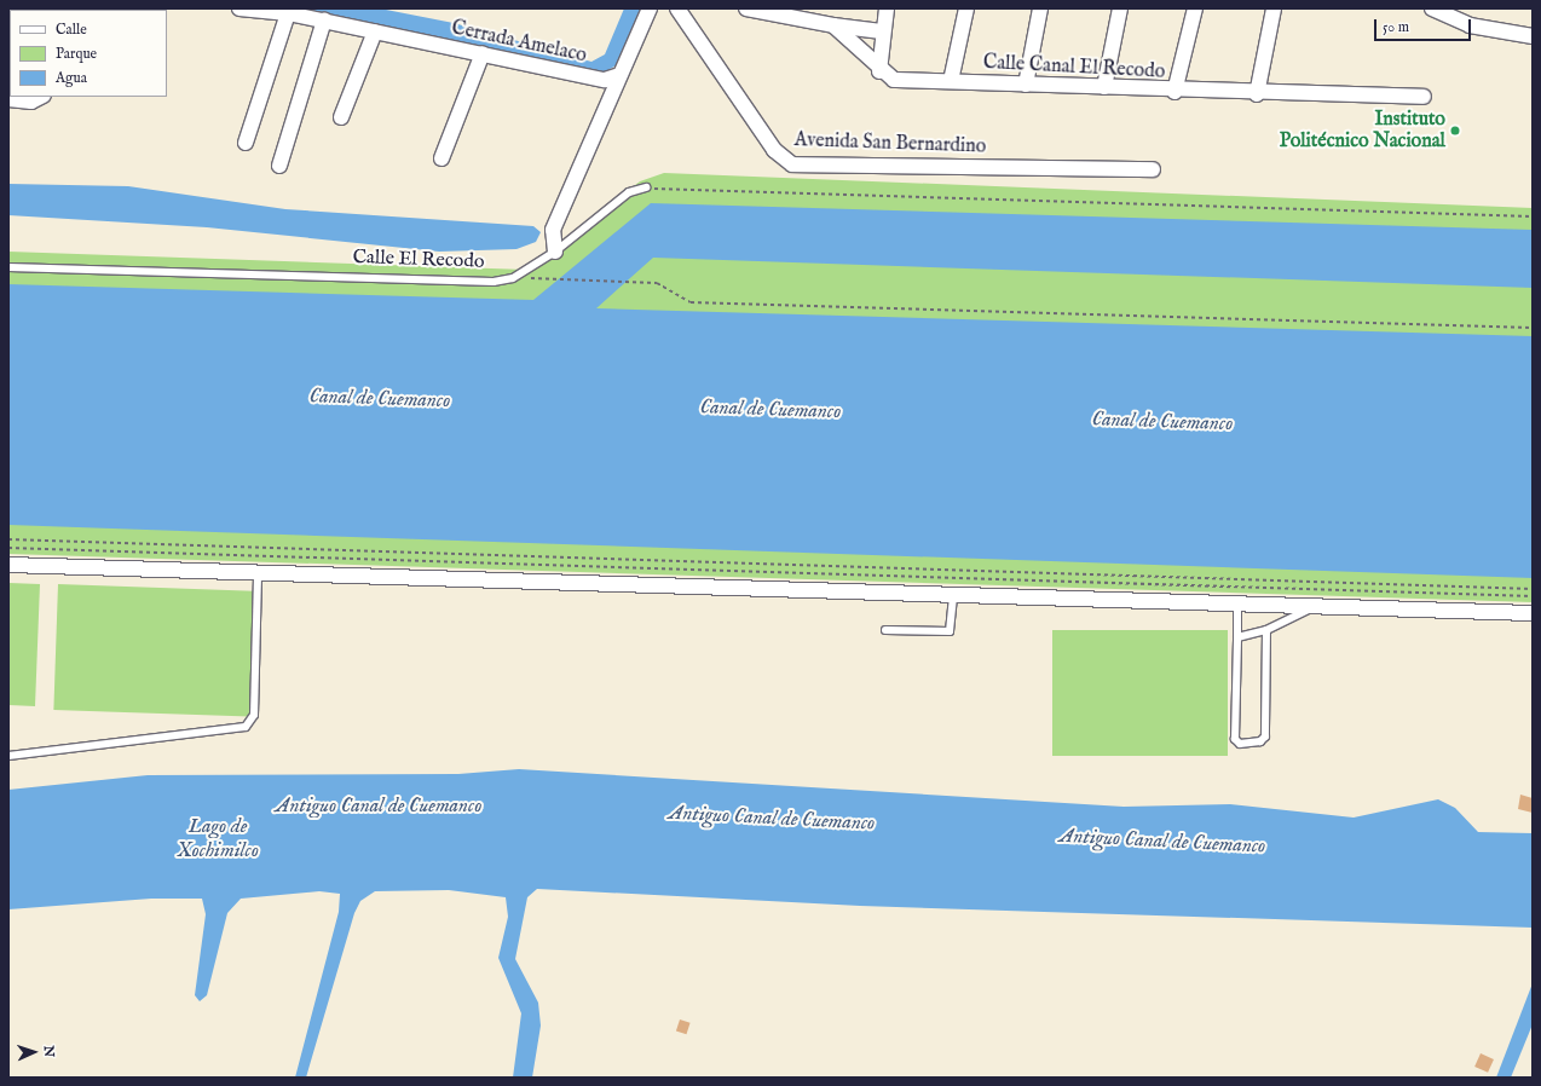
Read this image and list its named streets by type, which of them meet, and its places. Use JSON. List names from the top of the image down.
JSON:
{
  "streets": {
    "street": ["Cerrada Amelaco", "Calle Canal El Recodo", "Avenida San Bernardino"],
    "lane": ["Calle El Recodo"]
  },
  "water": ["Canal de Cuemanco", "Antiguo Canal de Cuemanco", "Lago de Xochimilco"],
  "places": ["Instituto Politécnico Nacional"],
  "legend": ["Calle", "Parque", "Agua"],
  "scale_bar": "50 m",
  "north": "right"
}
